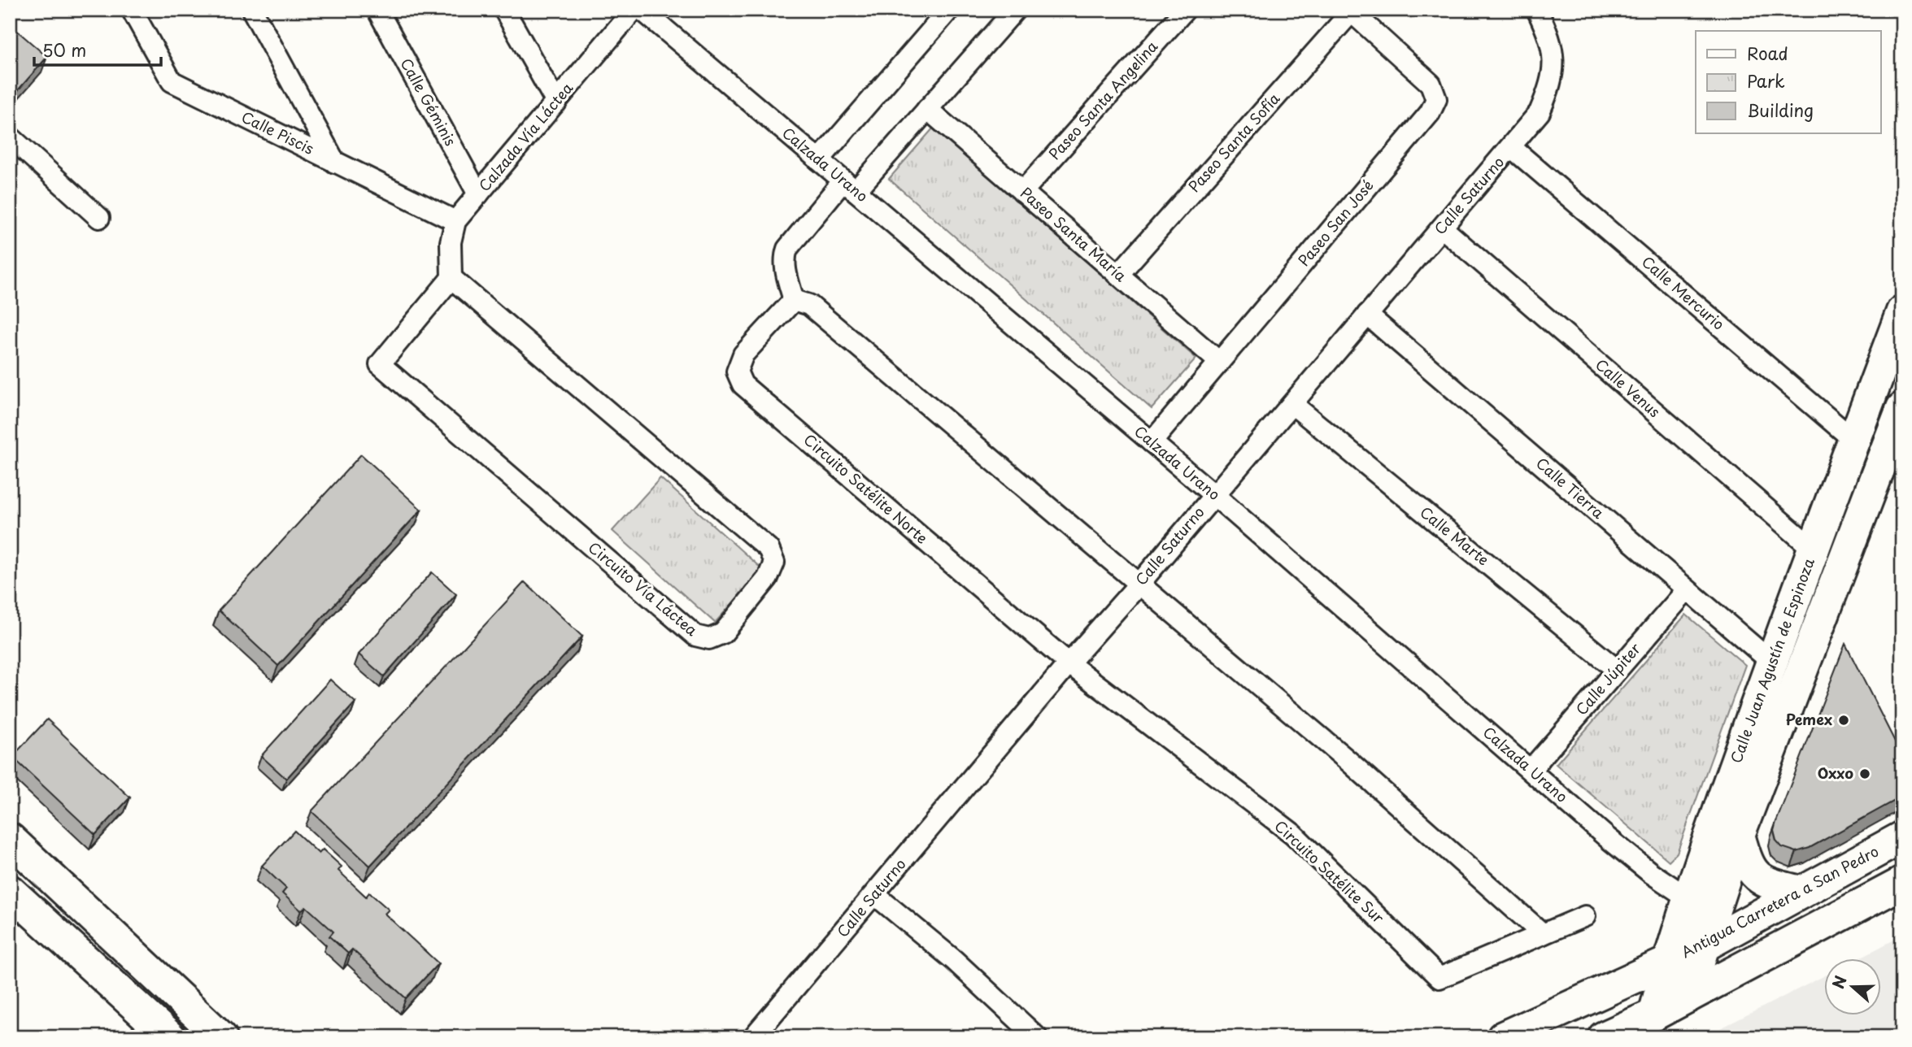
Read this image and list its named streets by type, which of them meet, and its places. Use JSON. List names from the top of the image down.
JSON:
{
  "streets": {
    "main road": ["Calle Juan Agustín de Espinoza", "Antigua Carretera a San Pedro"],
    "street": [
      "Paseo Santa Angelina",
      "Calle Géminis",
      "Calle Piscis",
      "Calzada Vía Láctea",
      "Paseo Santa Sofía",
      "Calzada Urano",
      "Calle Saturno",
      "Paseo San José",
      "Paseo Santa María",
      "Calle Mercurio",
      "Calle Venus",
      "Calle Tierra",
      "Circuito Satélite Norte",
      "Calle Marte",
      "Circuito Vía Láctea",
      "Calle Júpiter",
      "Circuito Satélite Sur"
    ]
  },
  "crossings": [
    ["Paseo Santa Angelina", "Paseo Santa María"],
    ["Calle Géminis", "Calzada Vía Láctea"],
    ["Calle Piscis", "Calzada Vía Láctea"],
    ["Paseo Santa Sofía", "Paseo San José"],
    ["Paseo Santa Sofía", "Paseo Santa María"],
    ["Calzada Urano", "Calle Saturno"],
    ["Calzada Urano", "Paseo San José"],
    ["Calzada Urano", "Calle Juan Agustín de Espinoza"],
    ["Calzada Urano", "Calle Júpiter"],
    ["Calle Saturno", "Calle Mercurio"],
    ["Calle Saturno", "Calle Venus"],
    ["Calle Saturno", "Calle Tierra"],
    ["Calle Saturno", "Circuito Satélite Norte"],
    ["Calle Saturno", "Calle Marte"],
    ["Calle Saturno", "Circuito Satélite Sur"],
    ["Paseo San José", "Paseo Santa María"],
    ["Calle Mercurio", "Calle Juan Agustín de Espinoza"],
    ["Calle Venus", "Calle Juan Agustín de Espinoza"],
    ["Calle Tierra", "Calle Juan Agustín de Espinoza"],
    ["Calle Tierra", "Calle Júpiter"],
    ["Circuito Satélite Norte", "Circuito Satélite Sur"],
    ["Calle Marte", "Calle Júpiter"],
    ["Calle Juan Agustín de Espinoza", "Antigua Carretera a San Pedro"]
  ],
  "places": ["Pemex", "Oxxo"],
  "legend": ["Road", "Park", "Building"],
  "scale_bar": "50 m",
  "north": "left"
}
